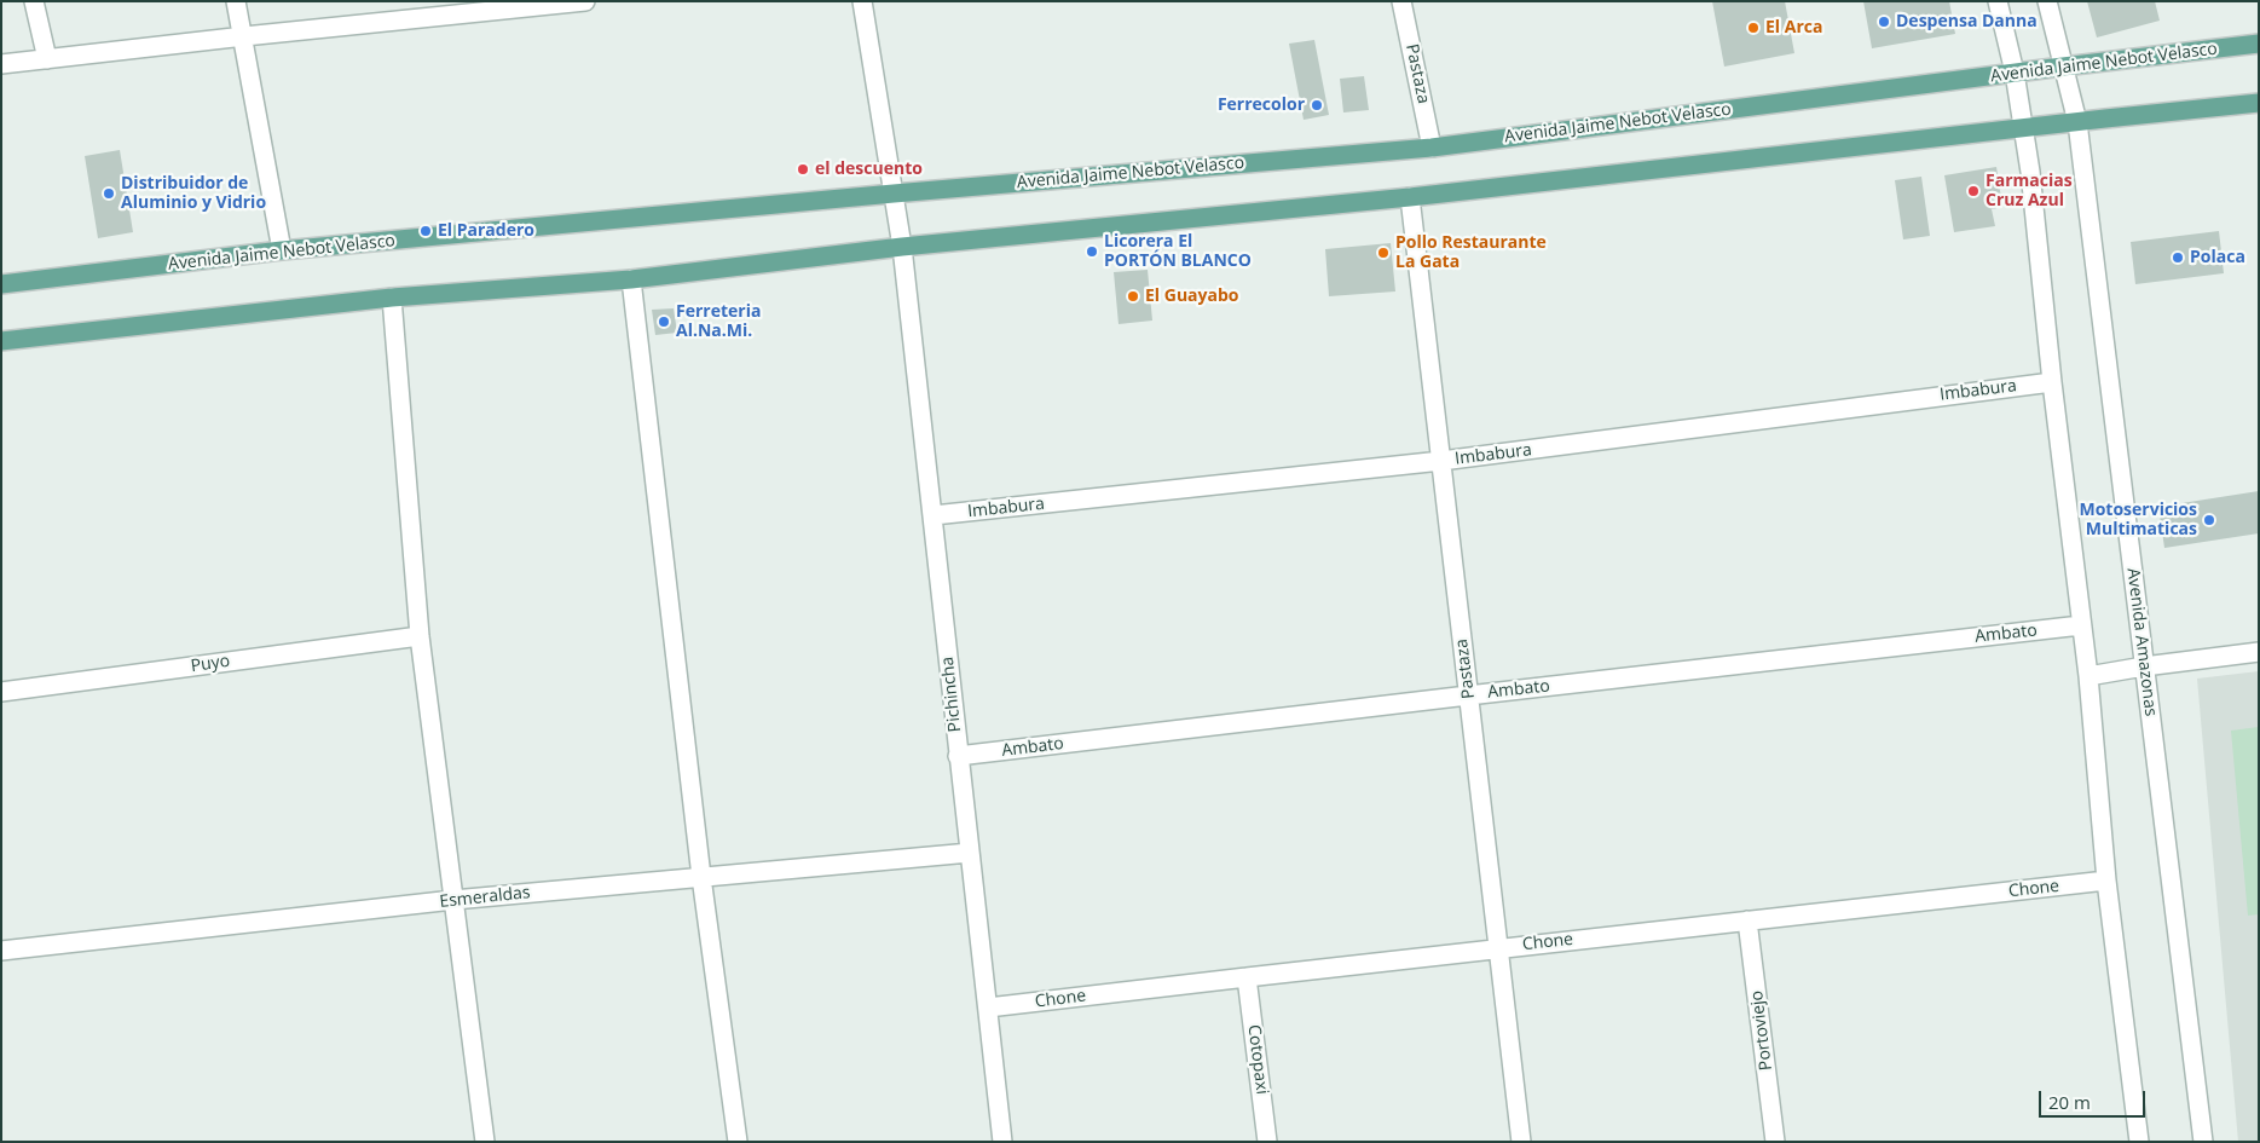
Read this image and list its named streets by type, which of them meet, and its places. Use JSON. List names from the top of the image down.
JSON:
{
  "streets": {
    "main road": ["Avenida Jaime Nebot Velasco"],
    "street": [
      "Pastaza",
      "Imbabura",
      "Ambato",
      "Avenida Amazonas",
      "Puyo",
      "Pichincha",
      "Chone",
      "Esmeraldas",
      "Portoviejo",
      "Cotopaxi"
    ]
  },
  "crossings": [
    ["Avenida Jaime Nebot Velasco", "Pastaza"],
    ["Avenida Jaime Nebot Velasco", "Avenida Amazonas"],
    ["Avenida Jaime Nebot Velasco", "Pichincha"],
    ["Pastaza", "Imbabura"],
    ["Pastaza", "Ambato"],
    ["Pastaza", "Chone"],
    ["Imbabura", "Pichincha"],
    ["Ambato", "Pichincha"],
    ["Pichincha", "Chone"],
    ["Pichincha", "Esmeraldas"],
    ["Chone", "Portoviejo"],
    ["Chone", "Cotopaxi"]
  ],
  "places": [
    "Despensa Danna",
    "El Arca",
    "Ferrecolor",
    "el descuento",
    "Farmacias Cruz Azul",
    "Distribuidor de Aluminio y Vidrio",
    "El Paradero",
    "Licorera El PORTÓN BLANCO",
    "Pollo Restaurante La Gata",
    "Polaca",
    "El Guayabo",
    "Ferreteria Al.Na.Mi.",
    "Motoservicios Multimaticas"
  ],
  "scale_bar": "20 m"
}
